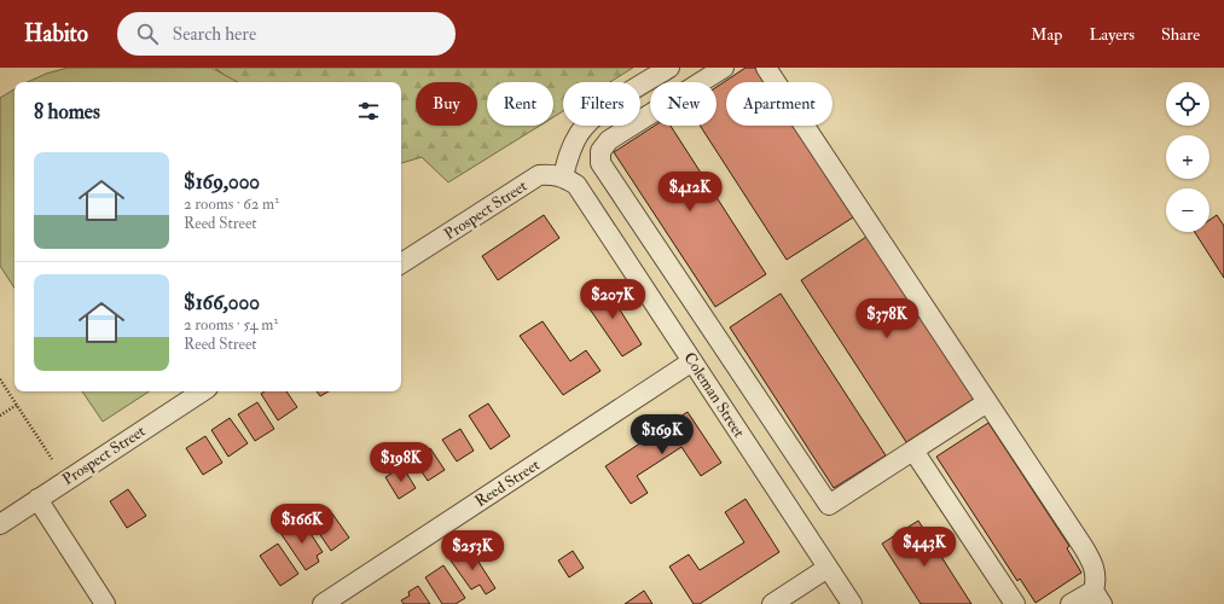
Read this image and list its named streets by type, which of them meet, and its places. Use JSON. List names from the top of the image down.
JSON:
{
  "streets": {
    "street": ["Prospect Street", "Coleman Street", "Reed Street"]
  },
  "crossings": [
    ["Prospect Street", "Coleman Street"],
    ["Coleman Street", "Reed Street"]
  ],
  "page": {
    "header": "Habito",
    "search": "Search here",
    "nav": ["Map", "Layers", "Share"],
    "map_buttons": ["+", "−"],
    "chip": [
      "Buy",
      "Rent",
      "Filters",
      "New",
      "Apartment"
    ],
    "heading": "8 homes",
    "list": [
      {
        "name": "$169,000",
        "note": "2 rooms · 62 m² · Reed Street"
      },
      {
        "name": "$166,000",
        "note": "2 rooms · 54 m² · Reed Street"
      }
    ],
    "price": [
      "$412K",
      "$207K",
      "$378K",
      "$169K",
      "$198K",
      "$166K",
      "$443K",
      "$253K"
    ]
  }
}
